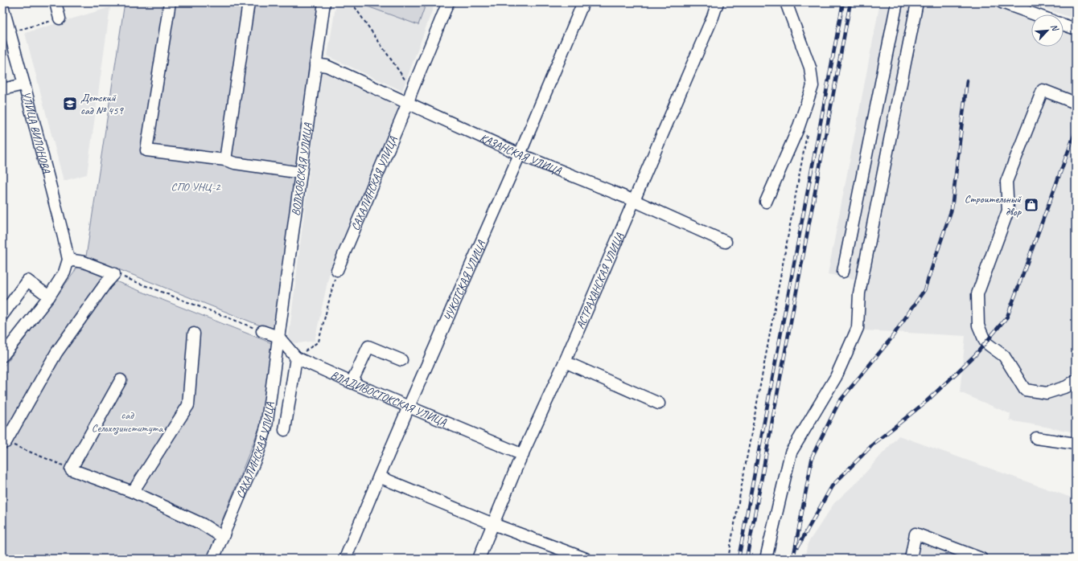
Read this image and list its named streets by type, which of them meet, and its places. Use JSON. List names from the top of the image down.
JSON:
{
  "streets": {
    "street": [
      "УЛИЦА ВИЛОНОВА",
      "КАЗАНСКАЯ УЛИЦА",
      "ВОЛХОВСКАЯ УЛИЦА",
      "САХАЛИНСКАЯ УЛИЦА",
      "ЧУКОТСКАЯ УЛИЦА",
      "АСТРАХАНСКАЯ УЛИЦА",
      "ВЛАДИВОСТОКСКАЯ УЛИЦА"
    ]
  },
  "crossings": [
    ["КАЗАНСКАЯ УЛИЦА", "ВОЛХОВСКАЯ УЛИЦА"],
    ["КАЗАНСКАЯ УЛИЦА", "САХАЛИНСКАЯ УЛИЦА"],
    ["КАЗАНСКАЯ УЛИЦА", "ЧУКОТСКАЯ УЛИЦА"],
    ["КАЗАНСКАЯ УЛИЦА", "АСТРАХАНСКАЯ УЛИЦА"],
    ["ВОЛХОВСКАЯ УЛИЦА", "САХАЛИНСКАЯ УЛИЦА"],
    ["ВОЛХОВСКАЯ УЛИЦА", "ВЛАДИВОСТОКСКАЯ УЛИЦА"],
    ["САХАЛИНСКАЯ УЛИЦА", "ВЛАДИВОСТОКСКАЯ УЛИЦА"],
    ["ЧУКОТСКАЯ УЛИЦА", "ВЛАДИВОСТОКСКАЯ УЛИЦА"],
    ["АСТРАХАНСКАЯ УЛИЦА", "ВЛАДИВОСТОКСКАЯ УЛИЦА"]
  ],
  "parks": ["СПО УНЦ-2", "сад Сельхозинститута"],
  "places": {
    "school or university": ["Детский сад № 459"],
    "shop": ["Строительный двор"]
  },
  "north": "top right"
}
